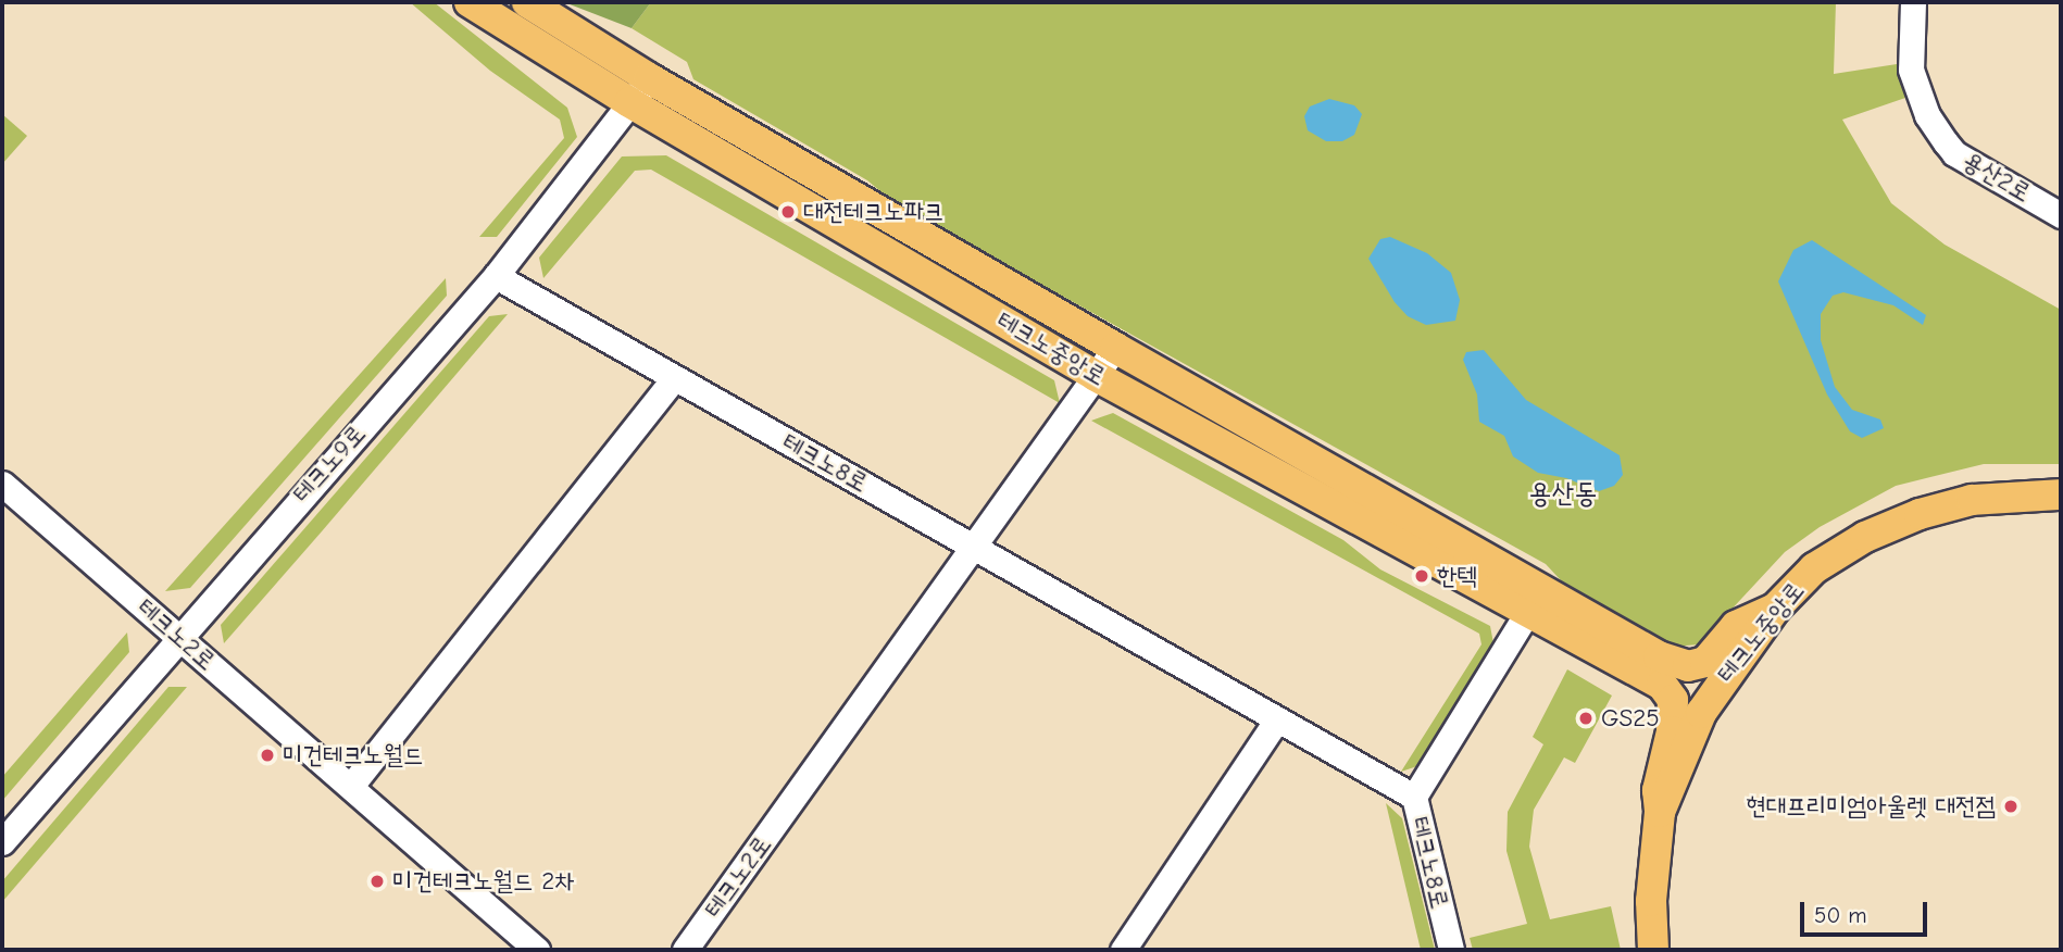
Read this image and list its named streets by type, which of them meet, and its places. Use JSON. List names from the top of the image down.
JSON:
{
  "streets": {
    "main road": ["테크노중앙로"],
    "street": [
      "용산2로",
      "테크노8로",
      "테크노9로",
      "테크노2로"
    ]
  },
  "crossings": [
    ["테크노중앙로", "테크노9로"],
    ["테크노8로", "테크노9로"],
    ["테크노8로", "테크노2로"],
    ["테크노9로", "테크노2로"]
  ],
  "districts": ["용산동"],
  "places": [
    "대전테크노파크",
    "한텍",
    "GS25",
    "미건테크노월드",
    "현대프리미엄아울렛 대전점",
    "미건테크노월드 2차"
  ],
  "scale_bar": "50 m"
}
